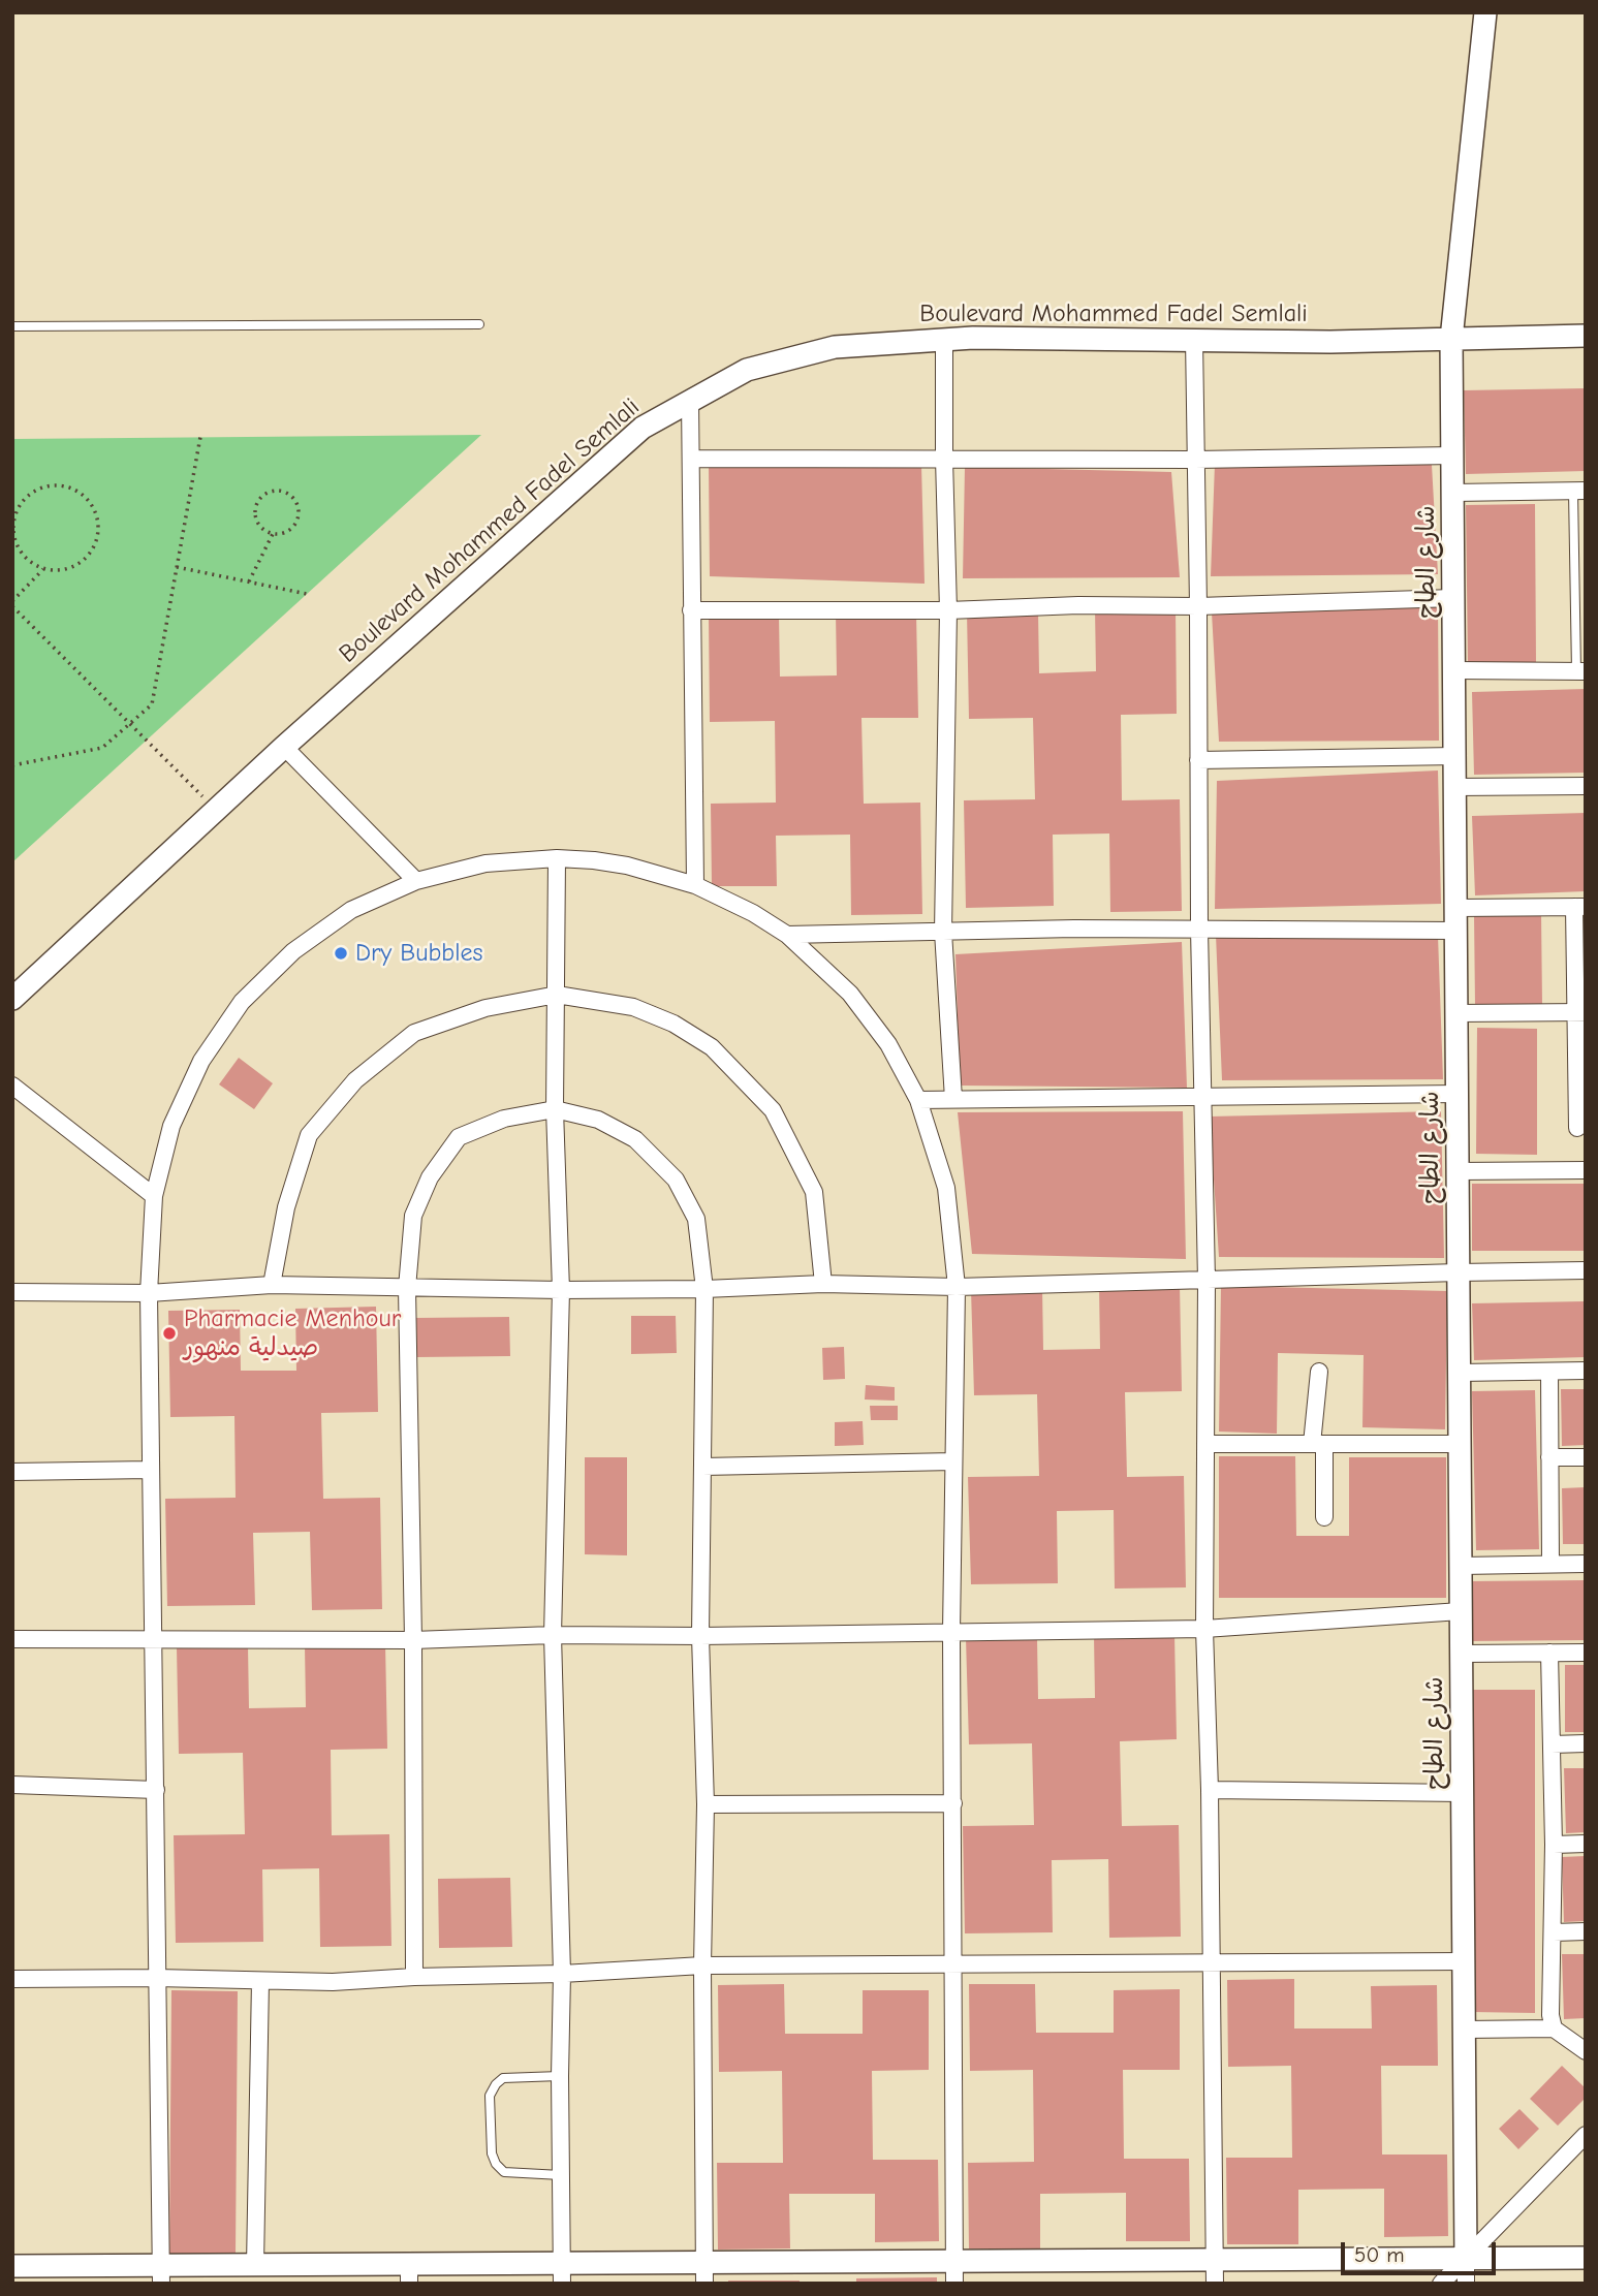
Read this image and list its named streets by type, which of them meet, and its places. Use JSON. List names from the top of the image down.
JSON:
{
  "streets": {
    "street": ["Boulevard Mohammed Fadel Semlali", "شارع الطاح"]
  },
  "crossings": [
    ["Boulevard Mohammed Fadel Semlali", "شارع الطاح"]
  ],
  "places": ["Dry Bubbles", "Pharmacie Menhour صيدلية منهور"],
  "scale_bar": "50 m"
}
